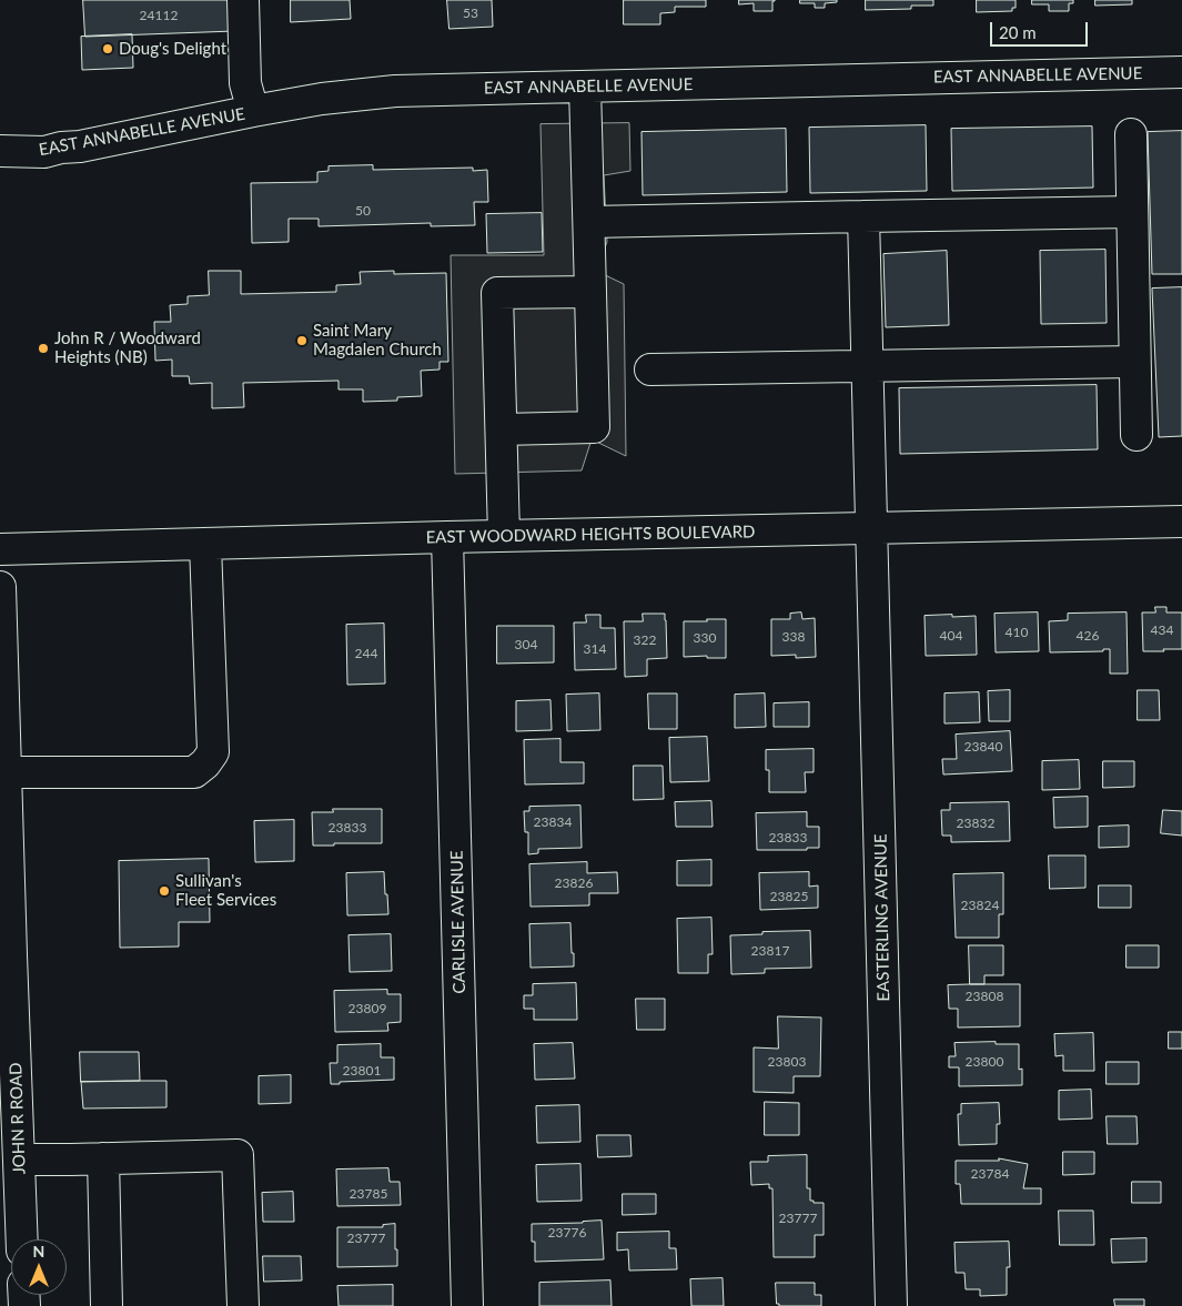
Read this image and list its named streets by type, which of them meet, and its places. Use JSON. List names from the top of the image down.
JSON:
{
  "streets": {
    "street": [
      "EAST ANNABELLE AVENUE",
      "EAST WOODWARD HEIGHTS BOULEVARD",
      "EASTERLING AVENUE",
      "CARLISLE AVENUE",
      "JOHN R ROAD"
    ]
  },
  "crossings": [
    ["EAST WOODWARD HEIGHTS BOULEVARD", "EASTERLING AVENUE"],
    ["EAST WOODWARD HEIGHTS BOULEVARD", "CARLISLE AVENUE"]
  ],
  "places": [
    "Doug's Delight",
    "Saint Mary Magdalen Church",
    "John R / Woodward Heights (NB)",
    "Sullivan's Fleet Services"
  ],
  "house_numbers": [
    "53",
    "24112",
    "50",
    "434",
    "410",
    "404",
    "426",
    "338",
    "330",
    "322",
    "304",
    "314",
    "244",
    "23840",
    "23834",
    "23832",
    "23833",
    "23833",
    "23826",
    "23825",
    "23824",
    "23817",
    "23808",
    "23809",
    "23803",
    "23800",
    "23801",
    "23784",
    "23785",
    "23777",
    "23776",
    "23777"
  ],
  "scale_bar": "20 m",
  "north": "top"
}
